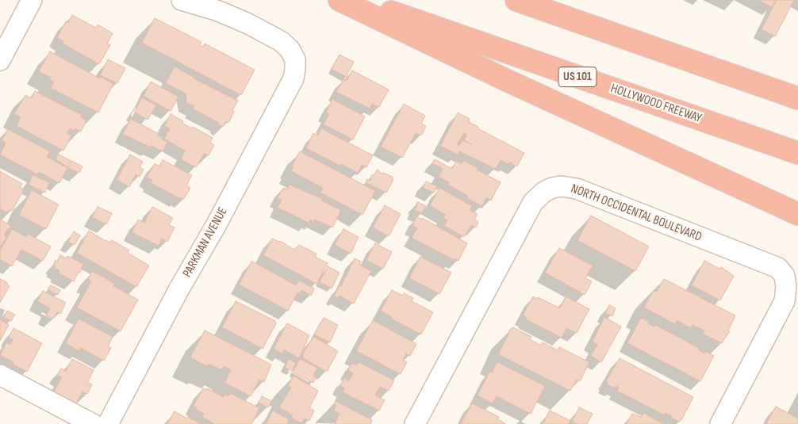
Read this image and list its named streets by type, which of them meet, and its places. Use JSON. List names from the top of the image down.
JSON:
{
  "streets": {
    "highway": ["US 101", "HOLLYWOOD FREEWAY"],
    "street": ["NORTH OCCIDENTAL BOULEVARD", "PARKMAN AVENUE"]
  }
}
